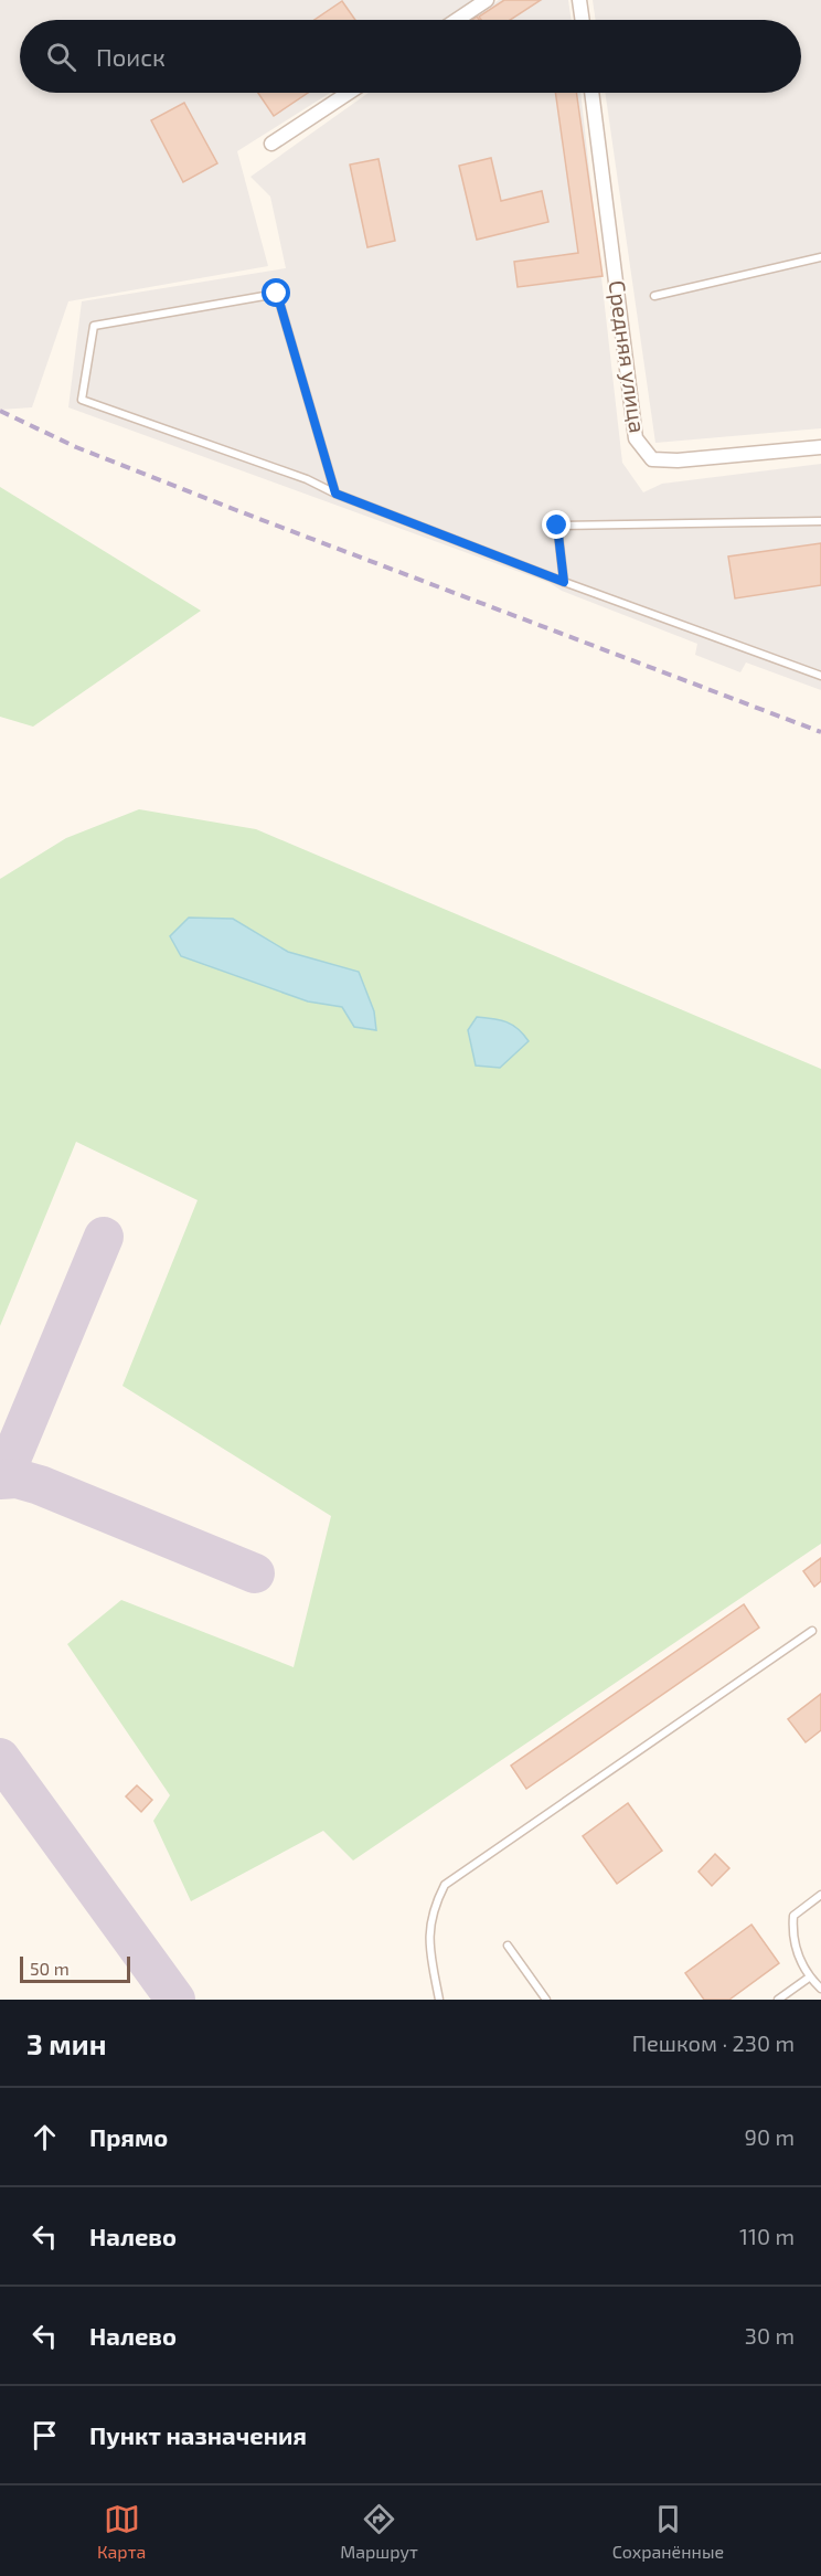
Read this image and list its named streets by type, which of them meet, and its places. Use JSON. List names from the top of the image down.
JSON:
{
  "streets": {
    "street": ["Средняя улица"]
  },
  "scale_bar": "50 m",
  "page": {
    "search": "Поиск",
    "scale": "50 m",
    "heading": ["3 мин", "Пешком · 230 m"],
    "list": [
      ["Прямо", "90 m"],
      ["Налево", "110 m"],
      ["Налево", "30 m"],
      "Пункт назначения"
    ],
    "nav": ["Карта", "Маршрут", "Сохранённые"]
  }
}
